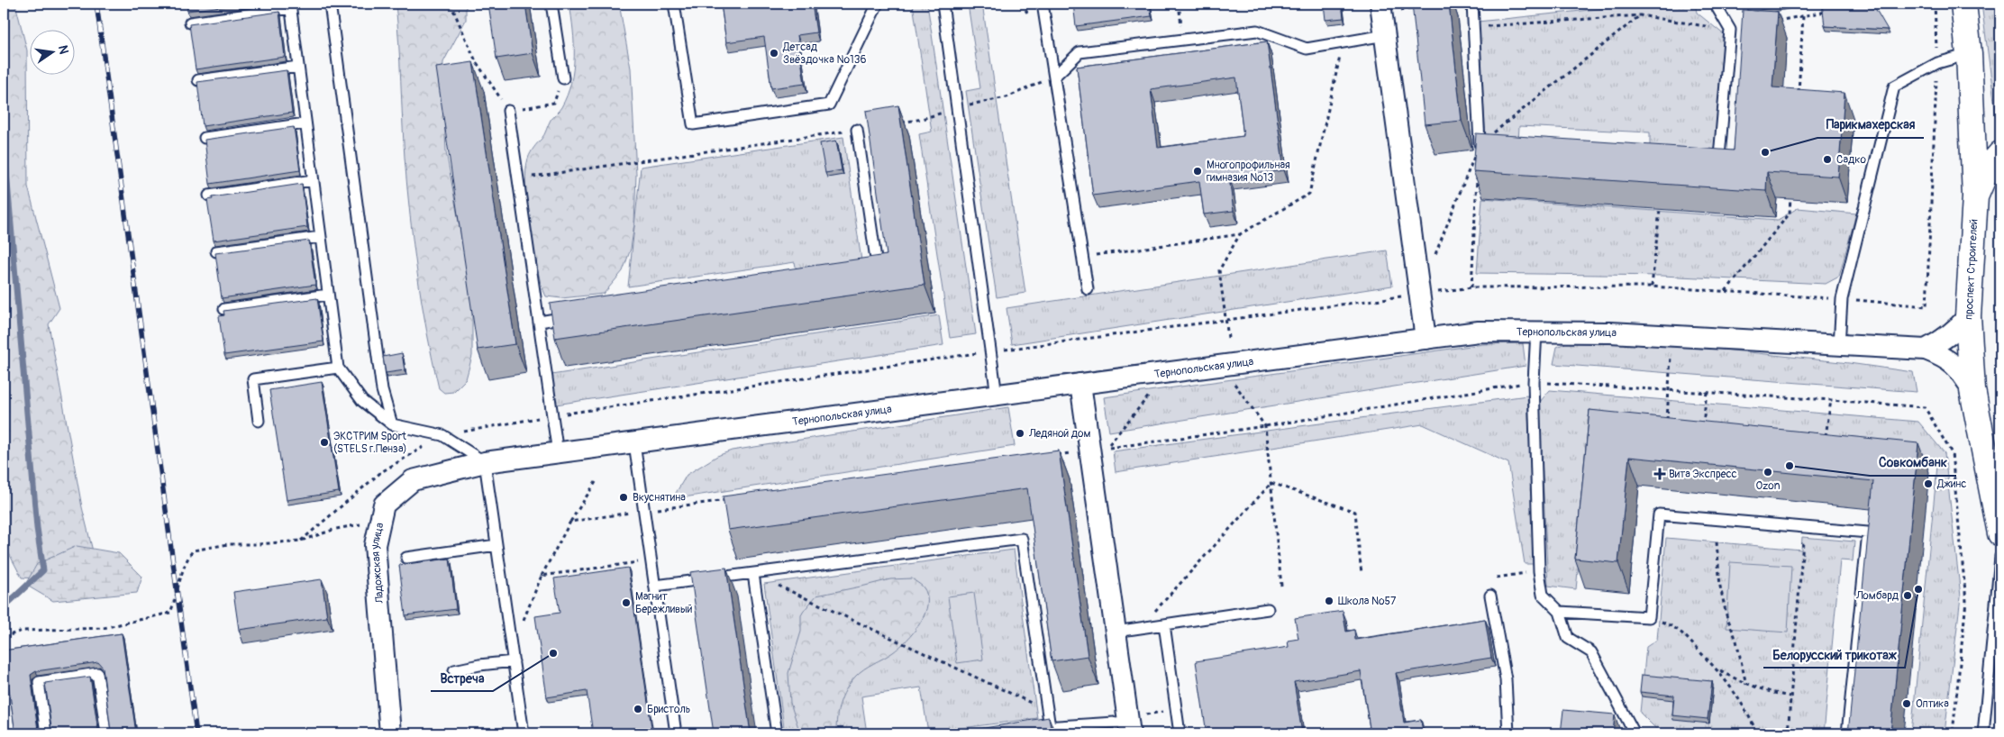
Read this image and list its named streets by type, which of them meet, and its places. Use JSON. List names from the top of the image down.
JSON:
{
  "streets": {
    "main road": ["проспект Строителей"],
    "street": ["Тернопольская улица", "Ладожская улица"]
  },
  "crossings": [
    ["проспект Строителей", "Тернопольская улица"],
    ["Тернопольская улица", "Ладожская улица"]
  ],
  "places": {
    "other": [
      "Детсад Звёздочка №136",
      "Парикмахерская",
      "Садко",
      "Многопрофильная гимназия №13",
      "Ледяной дом",
      "ЭКСТРИМ Sport (STELS г.Пенза)",
      "Совкомбанк",
      "Ozon",
      "Джинс",
      "Вкуснятина",
      "Белорусский трикотаж",
      "Ломбард",
      "Школа №57",
      "Магнит Бережливый",
      "Встреча",
      "Оптика",
      "Бристоль"
    ],
    "health": ["Вита Экспресс"]
  },
  "north": "right"
}
